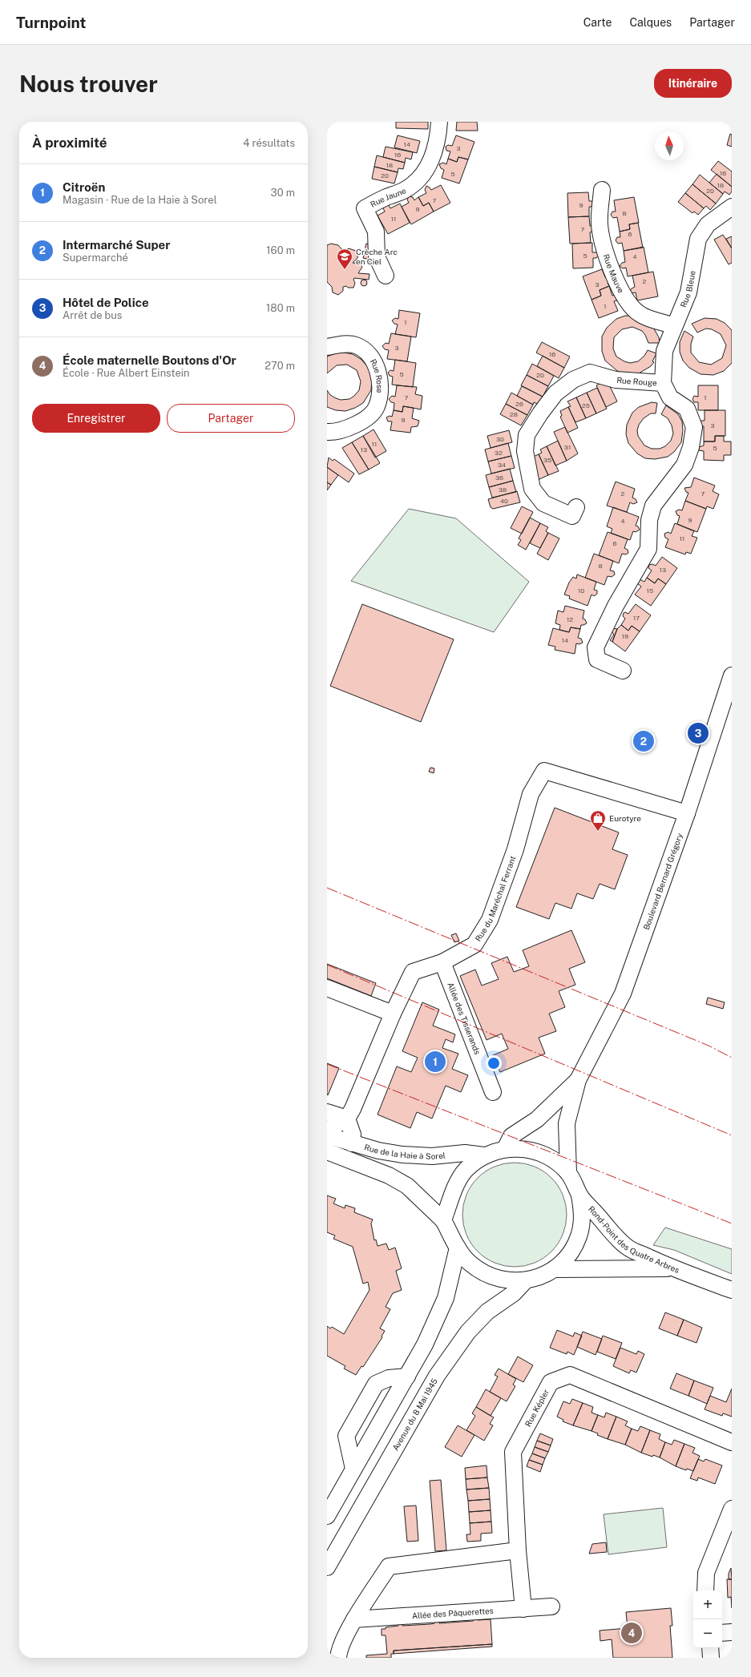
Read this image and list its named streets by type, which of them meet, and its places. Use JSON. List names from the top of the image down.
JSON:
{
  "streets": {
    "street": [
      "Rue Jaune",
      "Rue Mauve",
      "Rue Bleue",
      "Rue Rose",
      "Rue Rouge",
      "Boulevard Bernard Grégory",
      "Rue du Maréchal Ferrant",
      "Allée des Tisserands",
      "Rue de la Haie à Sorel",
      "Rond-Point des Quatre Arbres",
      "Rue Képler",
      "Avenue du 8 Mai 1945",
      "Allée des Pâquerettes"
    ]
  },
  "crossings": [
    ["Rue Mauve", "Rue Bleue"],
    ["Rue Bleue", "Rue Rouge"],
    ["Boulevard Bernard Grégory", "Rue du Maréchal Ferrant"],
    ["Rue du Maréchal Ferrant", "Allée des Tisserands"],
    ["Rue Képler", "Allée des Pâquerettes"]
  ],
  "places": {
    "school or university": ["Crèche Arc en Ciel"],
    "shop": ["Eurotyre"]
  },
  "house_numbers": [
    "14",
    "3",
    "16",
    "18",
    "16",
    "5",
    "20",
    "18",
    "20",
    "7",
    "9",
    "9",
    "8",
    "11",
    "7",
    "6",
    "5",
    "4",
    "2",
    "3",
    "1",
    "1",
    "3",
    "16",
    "5",
    "20",
    "7",
    "1",
    "26",
    "25",
    "28",
    "9",
    "3",
    "30",
    "11",
    "31",
    "5",
    "13",
    "32",
    "35",
    "34",
    "36",
    "38",
    "2",
    "7",
    "40",
    "9",
    "4",
    "11",
    "6",
    "8",
    "13",
    "10",
    "15",
    "17",
    "12",
    "19",
    "14"
  ],
  "north": "top",
  "page": {
    "header": "Turnpoint",
    "nav": ["Carte", "Calques", "Partager"],
    "buttons": [
      "Itinéraire",
      ["Enregistrer", "Partager"]
    ],
    "title": "Nous trouver",
    "heading": ["À proximité", "4 résultats"],
    "list": [
      {
        "mark": "1",
        "name": "Citroën",
        "note": "Magasin · Rue de la Haie à Sorel",
        "value": "30 m"
      },
      {
        "mark": "2",
        "name": "Intermarché Super",
        "note": "Supermarché",
        "value": "160 m"
      },
      {
        "mark": "3",
        "name": "Hôtel de Police",
        "note": "Arrêt de bus",
        "value": "180 m"
      },
      {
        "mark": "4",
        "name": "École maternelle Boutons d'Or",
        "note": "École · Rue Albert Einstein",
        "value": "270 m"
      }
    ],
    "pins": [
      "3",
      "2",
      "1",
      "4"
    ],
    "map_buttons": ["+", "−"]
  }
}
